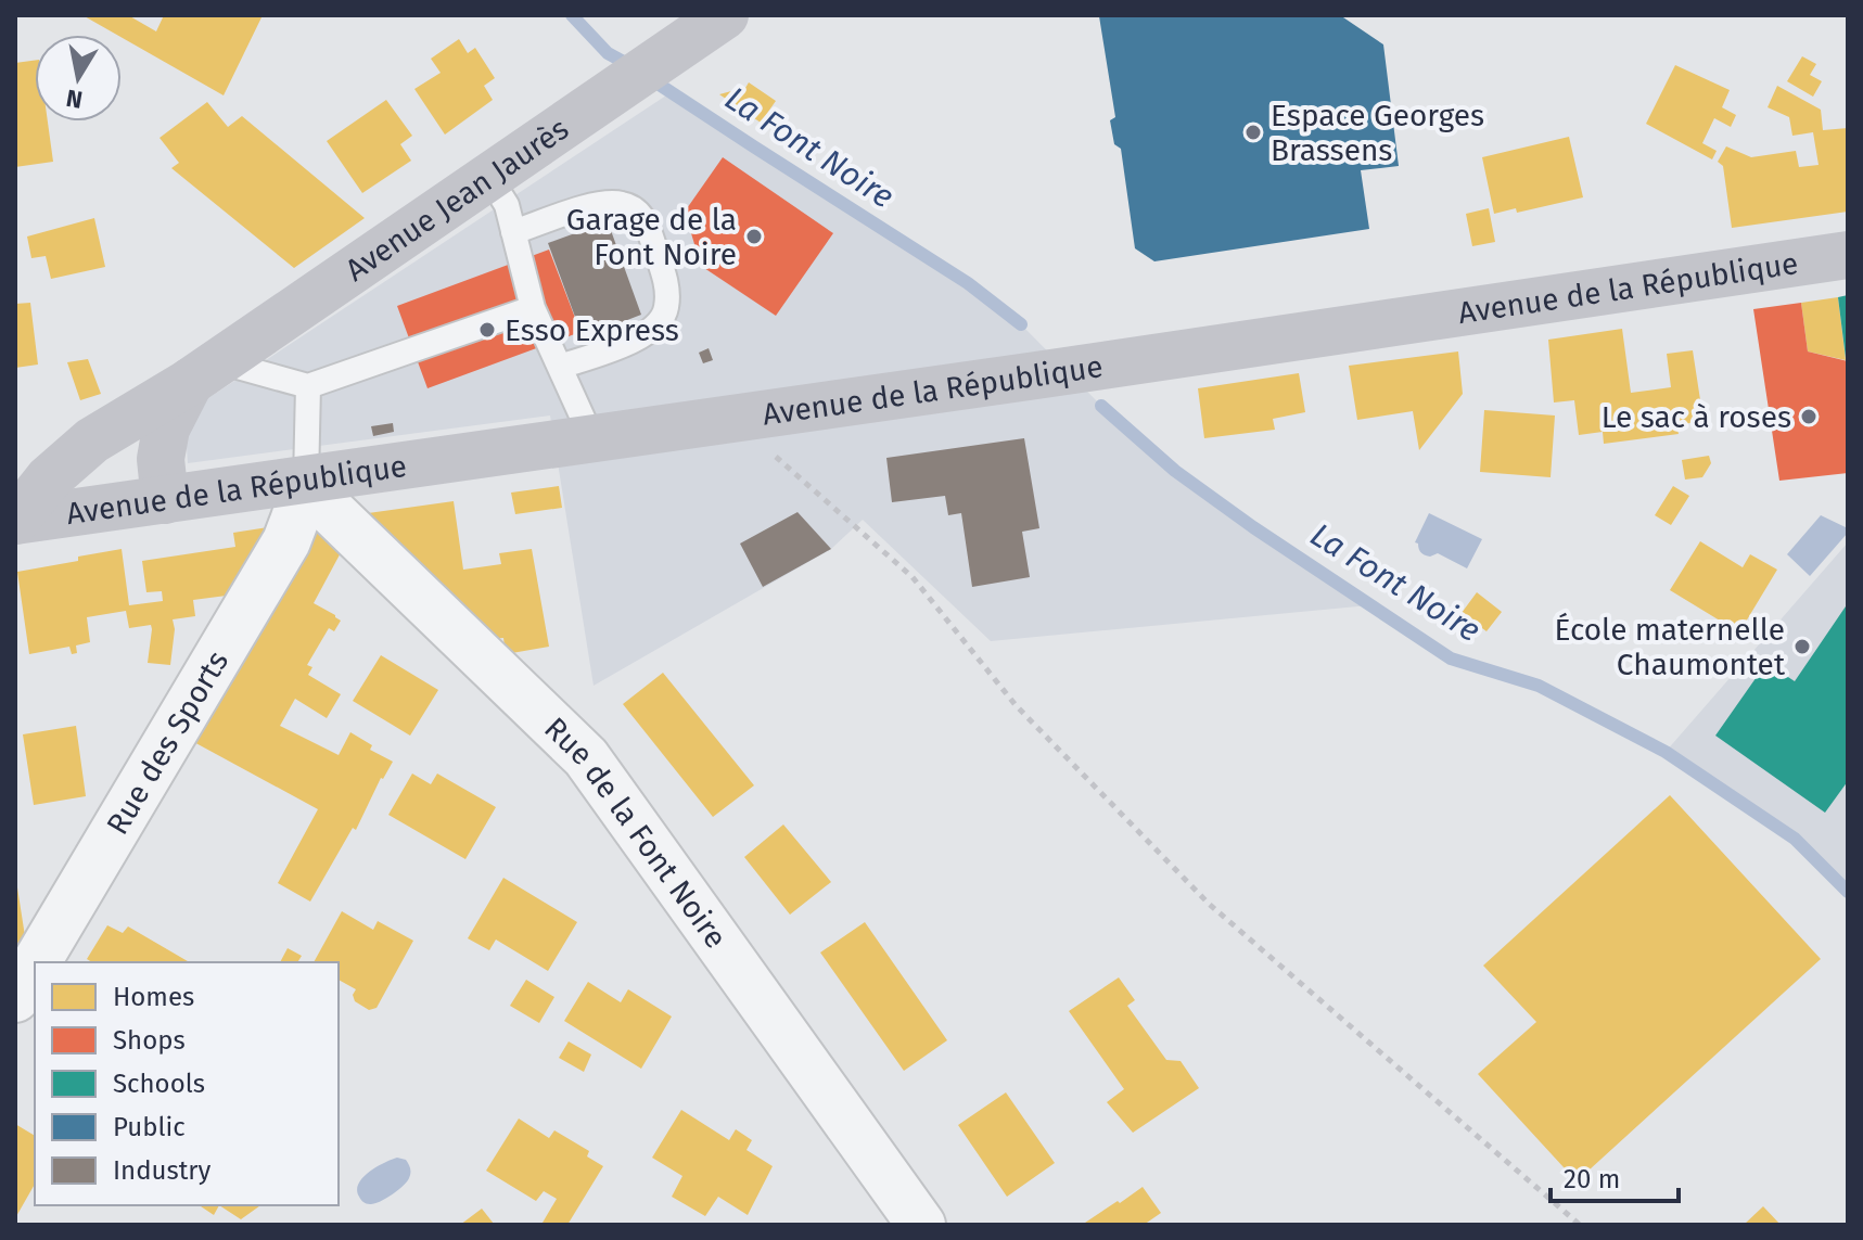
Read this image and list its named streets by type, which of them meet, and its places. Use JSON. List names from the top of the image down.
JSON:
{
  "streets": {
    "main road": ["Avenue Jean Jaurès", "Avenue de la République"],
    "street": ["Rue des Sports", "Rue de la Font Noire"]
  },
  "crossings": [
    ["Avenue Jean Jaurès", "Avenue de la République"],
    ["Avenue de la République", "Rue des Sports"],
    ["Avenue de la République", "Rue de la Font Noire"],
    ["Rue des Sports", "Rue de la Font Noire"]
  ],
  "water": ["La Font Noire"],
  "places": [
    "Espace Georges Brassens",
    "Garage de la Font Noire",
    "Esso Express",
    "Le sac à roses",
    "École maternelle Chaumontet"
  ],
  "legend": [
    "Homes",
    "Shops",
    "Schools",
    "Public",
    "Industry"
  ],
  "scale_bar": "20 m",
  "north": "bottom"
}
